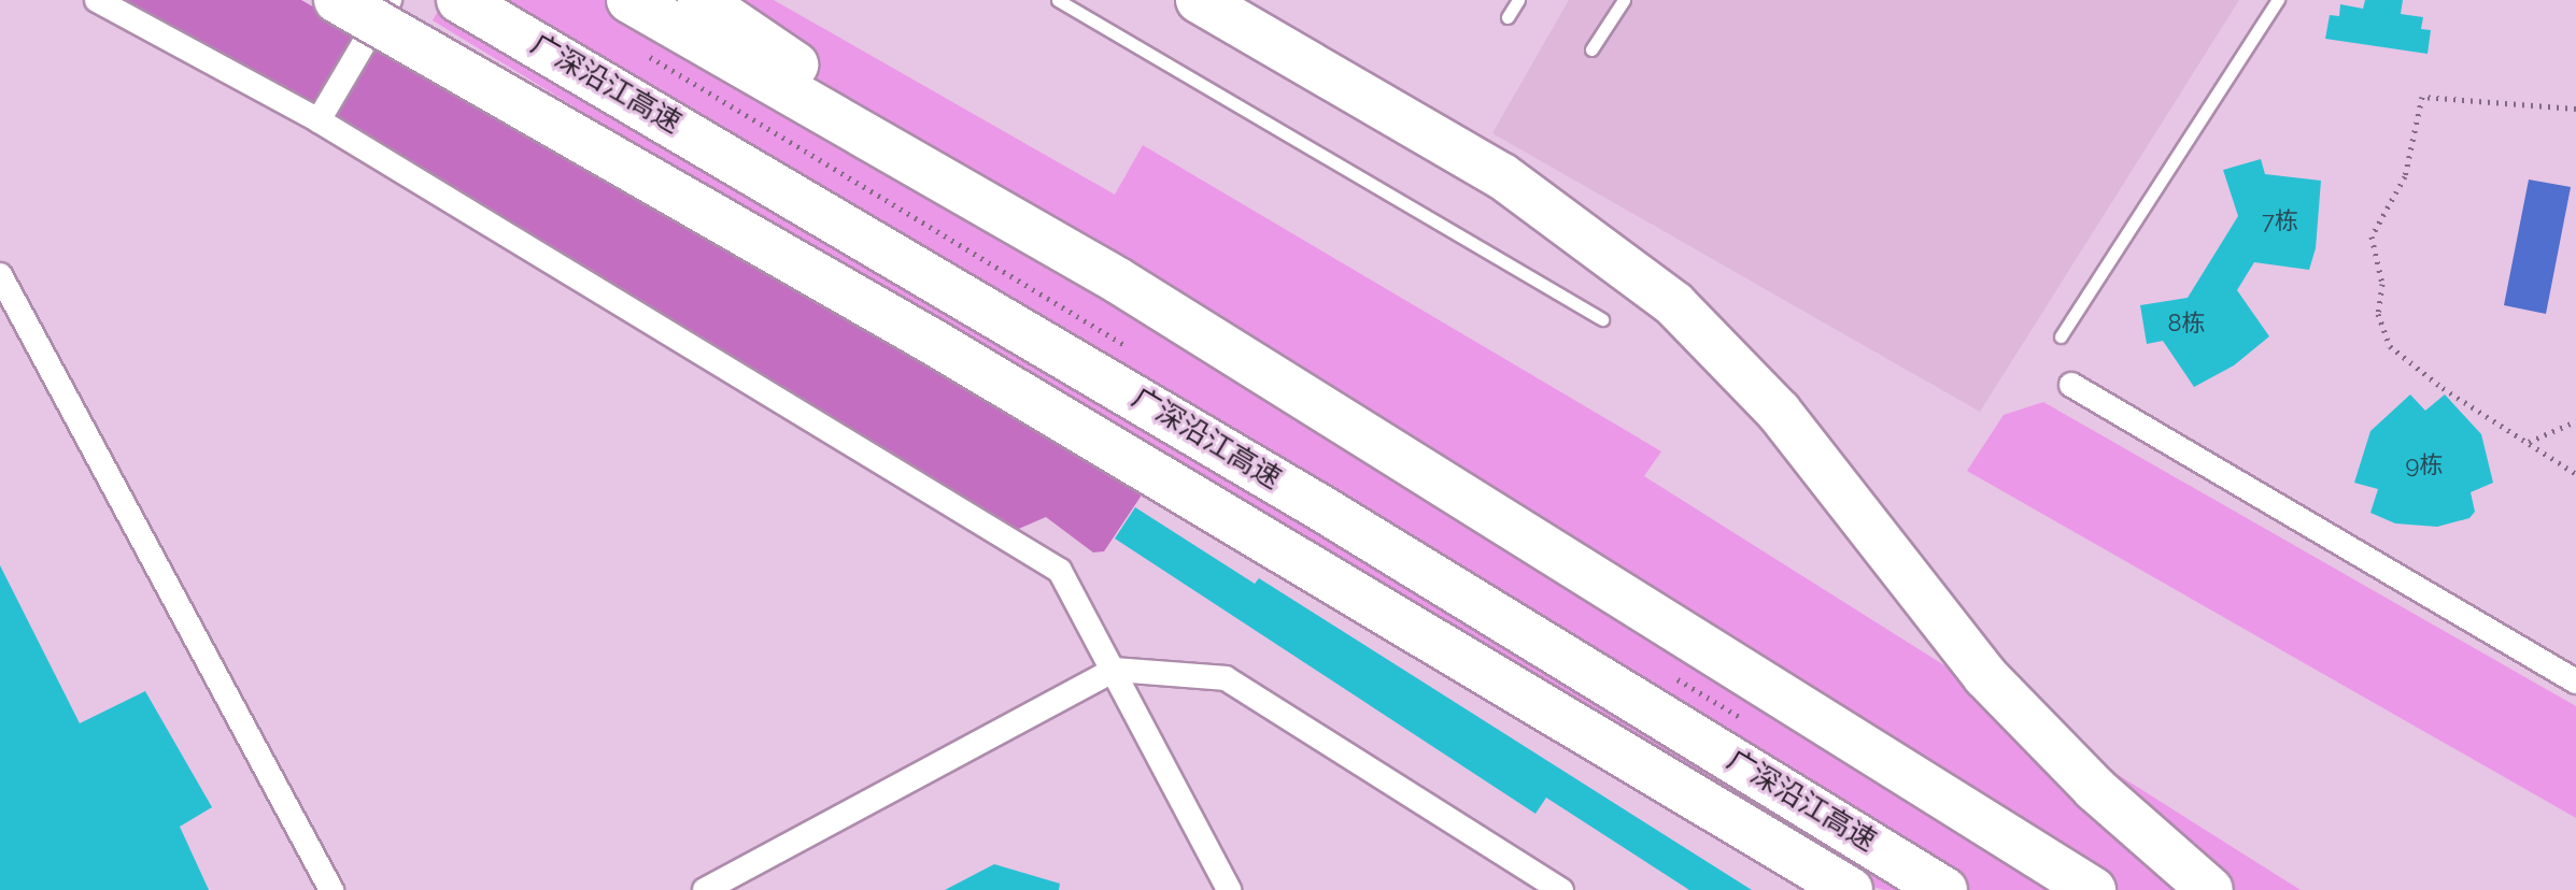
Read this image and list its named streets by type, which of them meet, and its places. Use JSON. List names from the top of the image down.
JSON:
{
  "streets": {
    "highway": ["广深沿江高速"]
  },
  "house_numbers": ["7栋", "8栋", "9栋"]
}
